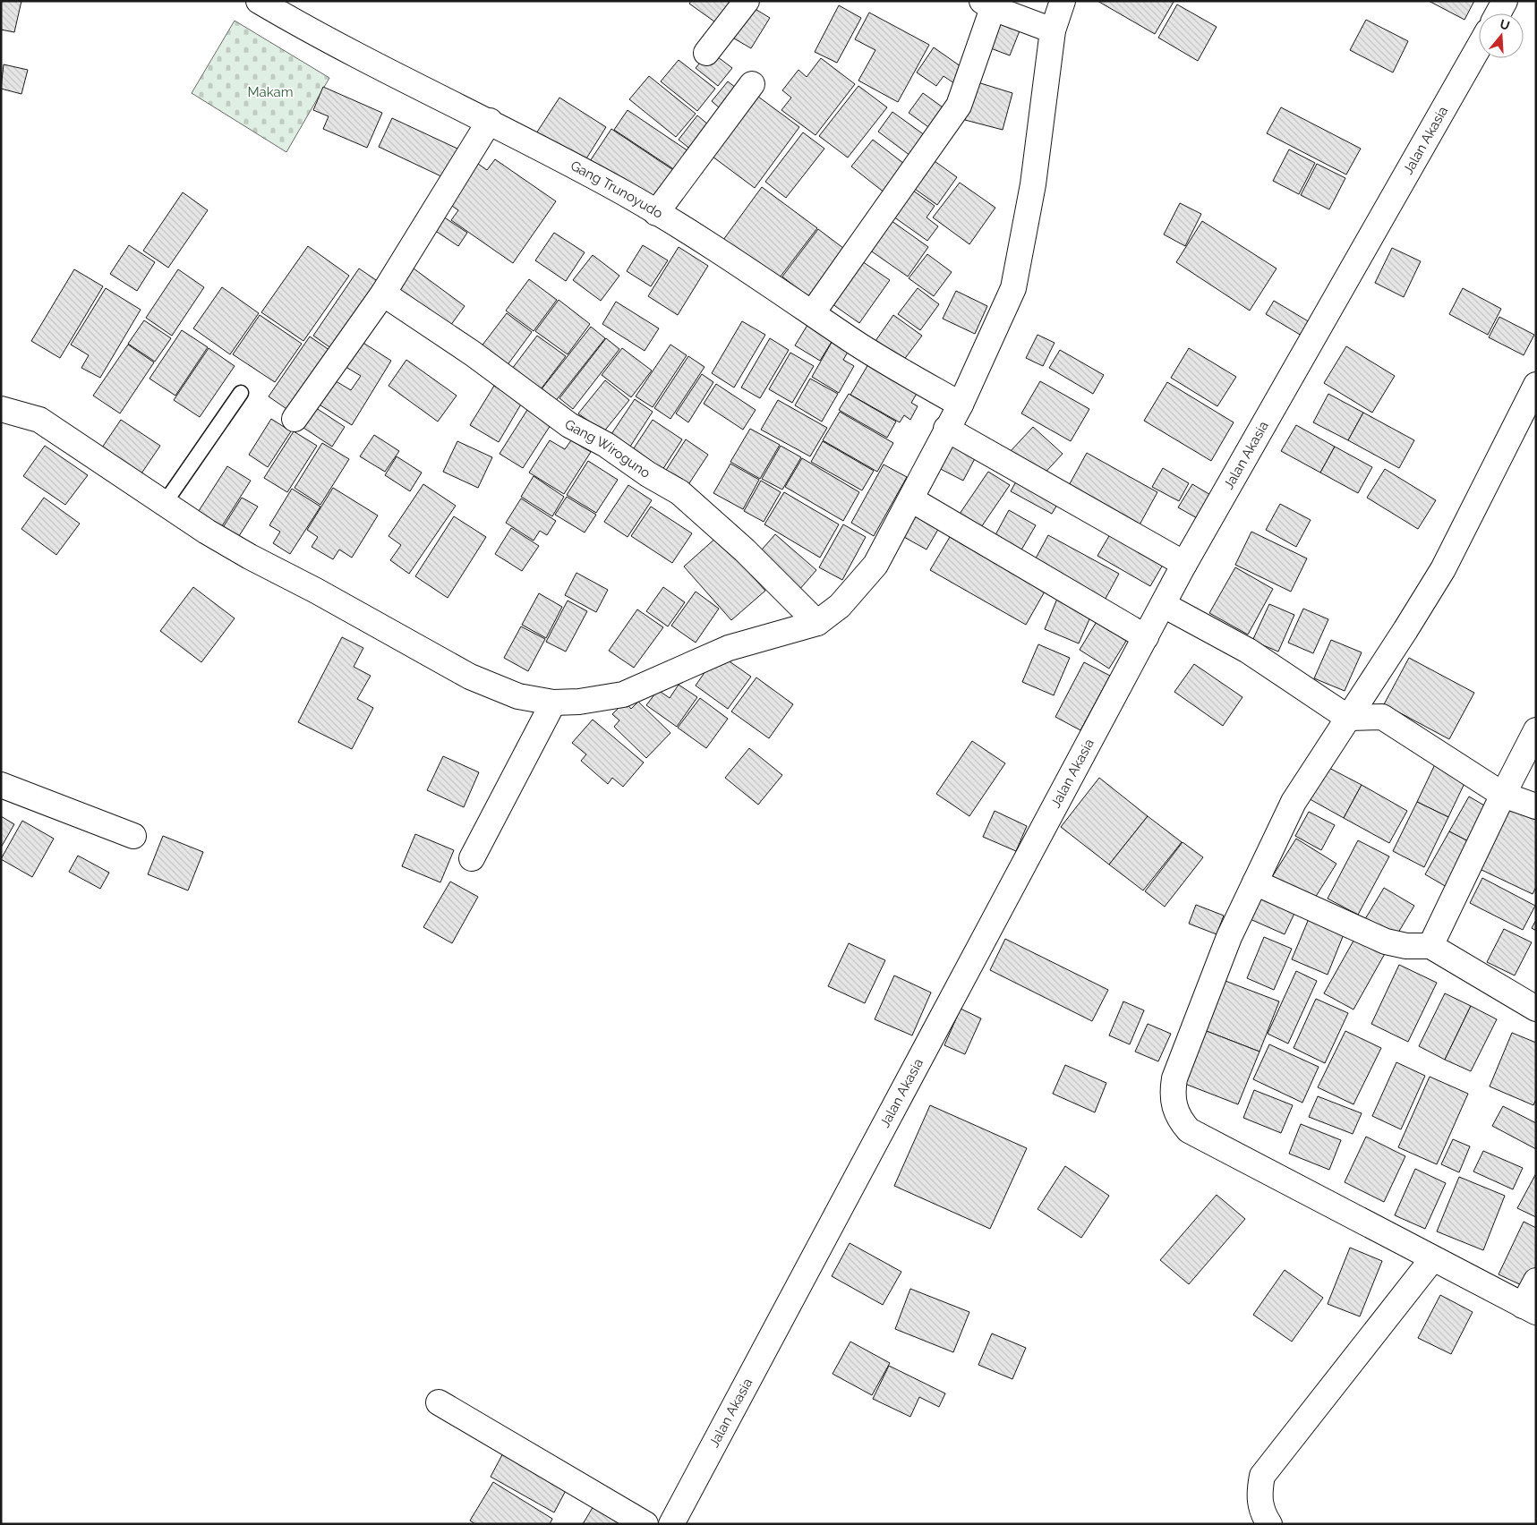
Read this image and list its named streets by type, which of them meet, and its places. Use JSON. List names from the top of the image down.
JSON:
{
  "streets": {
    "street": ["Jalan Akasia", "Gang Trunoyudo", "Gang Wiroguno"]
  },
  "parks": ["Makam"],
  "north": "top"
}
